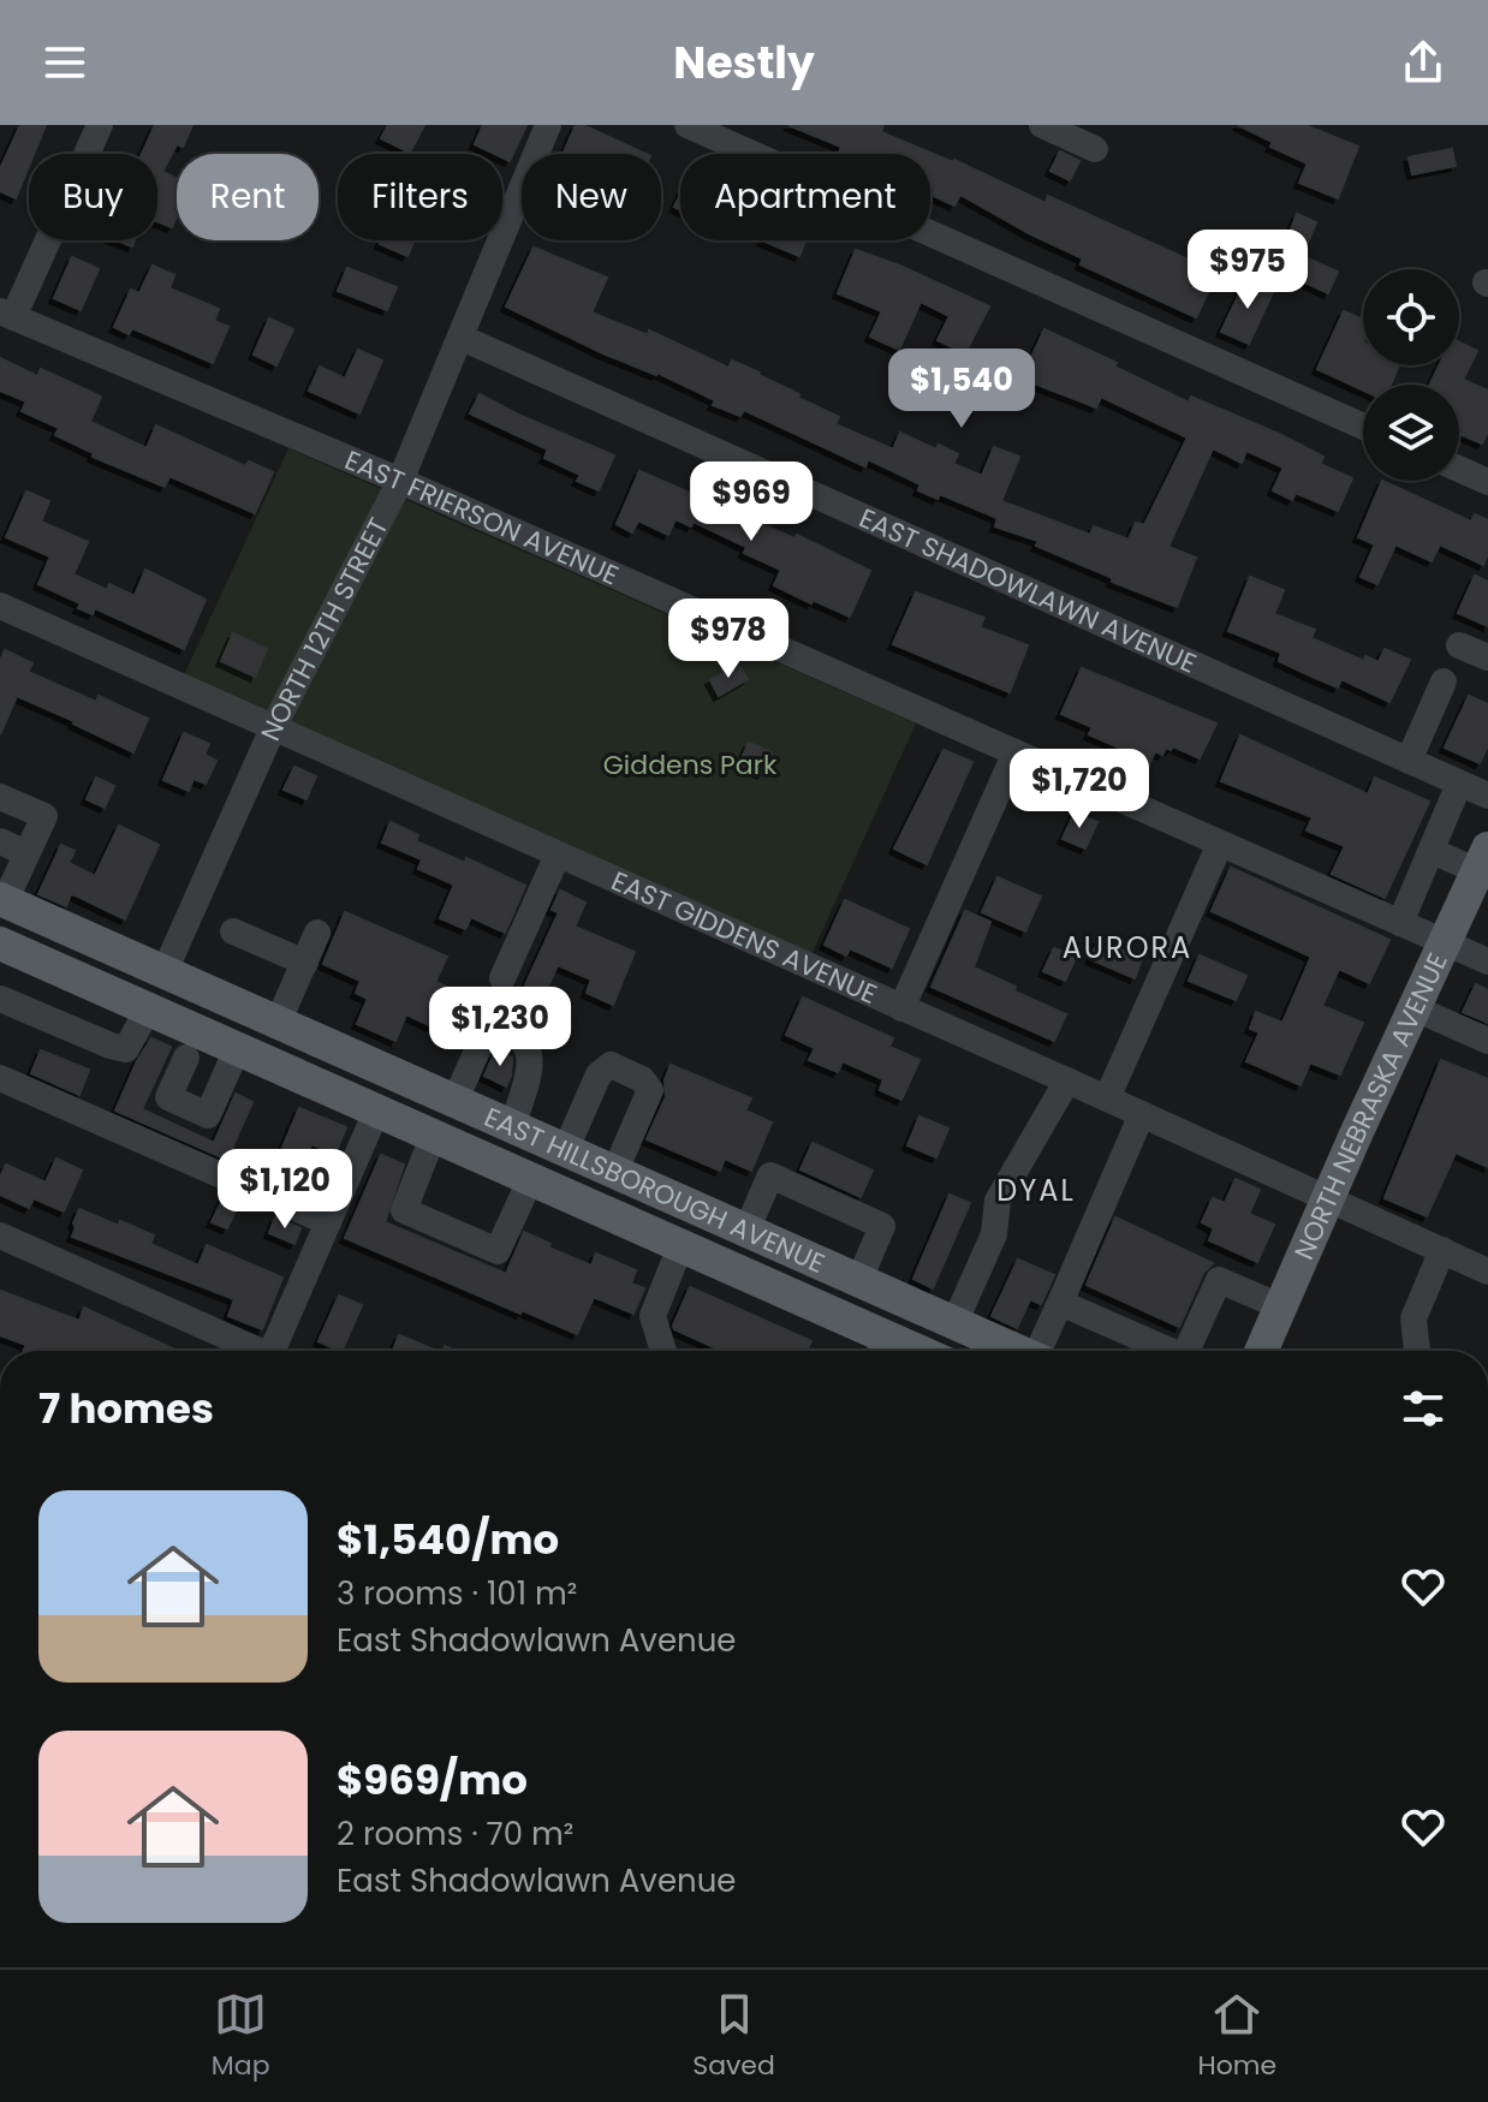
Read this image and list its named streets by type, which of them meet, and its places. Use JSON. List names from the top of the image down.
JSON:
{
  "streets": {
    "main road": ["NORTH NEBRASKA AVENUE", "EAST HILLSBOROUGH AVENUE"],
    "street": [
      "EAST FRIERSON AVENUE",
      "EAST SHADOWLAWN AVENUE",
      "NORTH 12TH STREET",
      "EAST GIDDENS AVENUE"
    ]
  },
  "crossings": [
    ["EAST FRIERSON AVENUE", "NORTH 12TH STREET"],
    ["EAST FRIERSON AVENUE", "NORTH NEBRASKA AVENUE"],
    ["EAST SHADOWLAWN AVENUE", "NORTH 12TH STREET"],
    ["NORTH 12TH STREET", "EAST GIDDENS AVENUE"],
    ["NORTH 12TH STREET", "EAST HILLSBOROUGH AVENUE"],
    ["EAST GIDDENS AVENUE", "NORTH NEBRASKA AVENUE"]
  ],
  "districts": ["AURORA", "DYAL"],
  "parks": ["Giddens Park"],
  "page": {
    "header": "Nestly",
    "chip": [
      "Buy",
      "Rent",
      "Filters",
      "New",
      "Apartment"
    ],
    "price": [
      "$975",
      "$1,540",
      "$969",
      "$978",
      "$1,720",
      "$1,230",
      "$1,120"
    ],
    "heading": "7 homes",
    "list": [
      {
        "name": "$1,540/mo",
        "note": "3 rooms · 101 m² · East Shadowlawn Avenue"
      },
      {
        "name": "$969/mo",
        "note": "2 rooms · 70 m² · East Shadowlawn Avenue"
      }
    ],
    "tabs": ["Map", "Saved", "Home"]
  }
}
